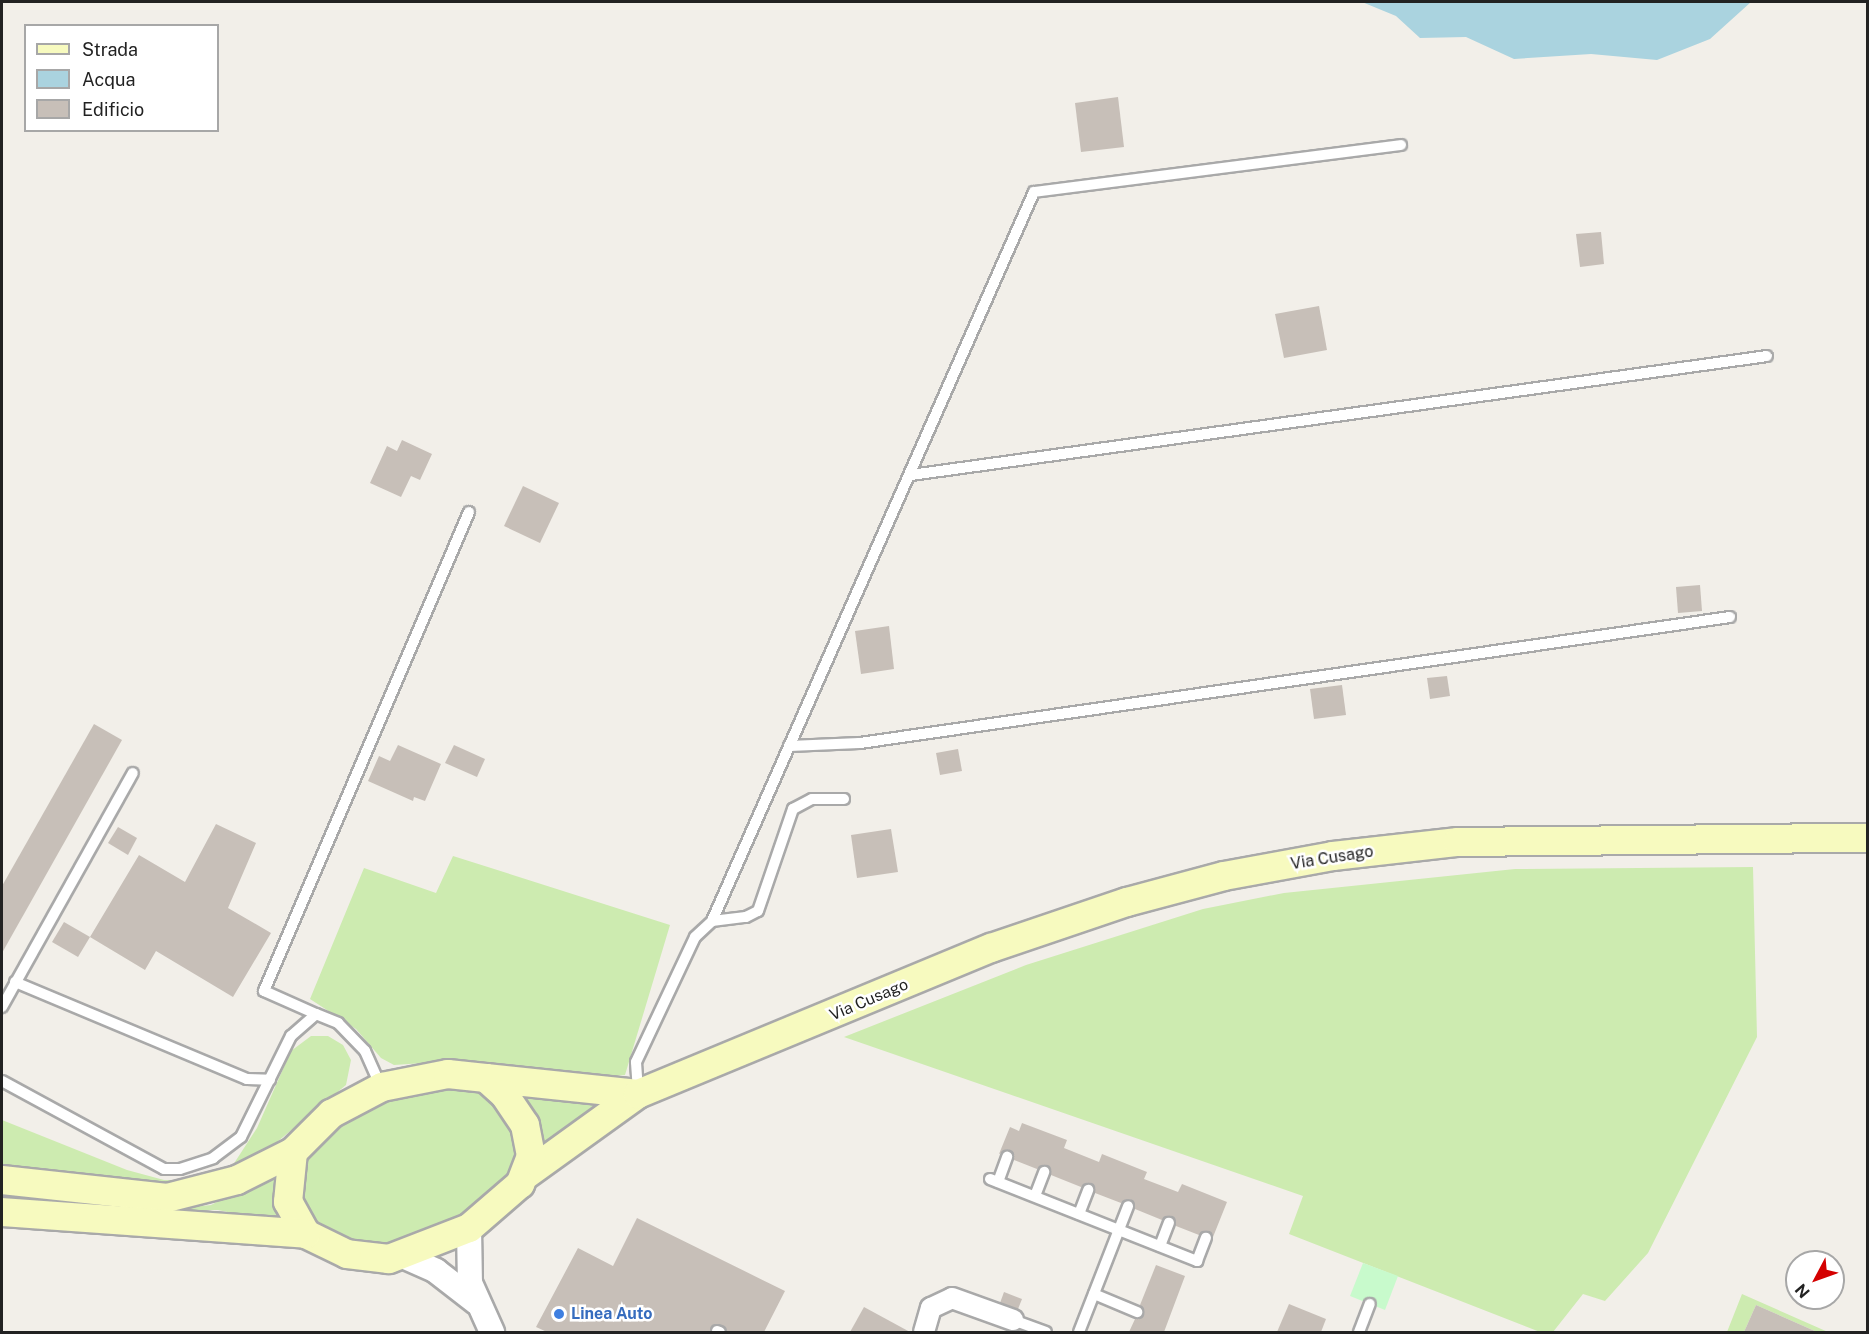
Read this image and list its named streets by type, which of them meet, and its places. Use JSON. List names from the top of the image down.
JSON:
{
  "streets": {
    "main road": ["Via Cusago"]
  },
  "places": ["Linea Auto"],
  "legend": ["Strada", "Acqua", "Edificio"],
  "north": "bottom left"
}
